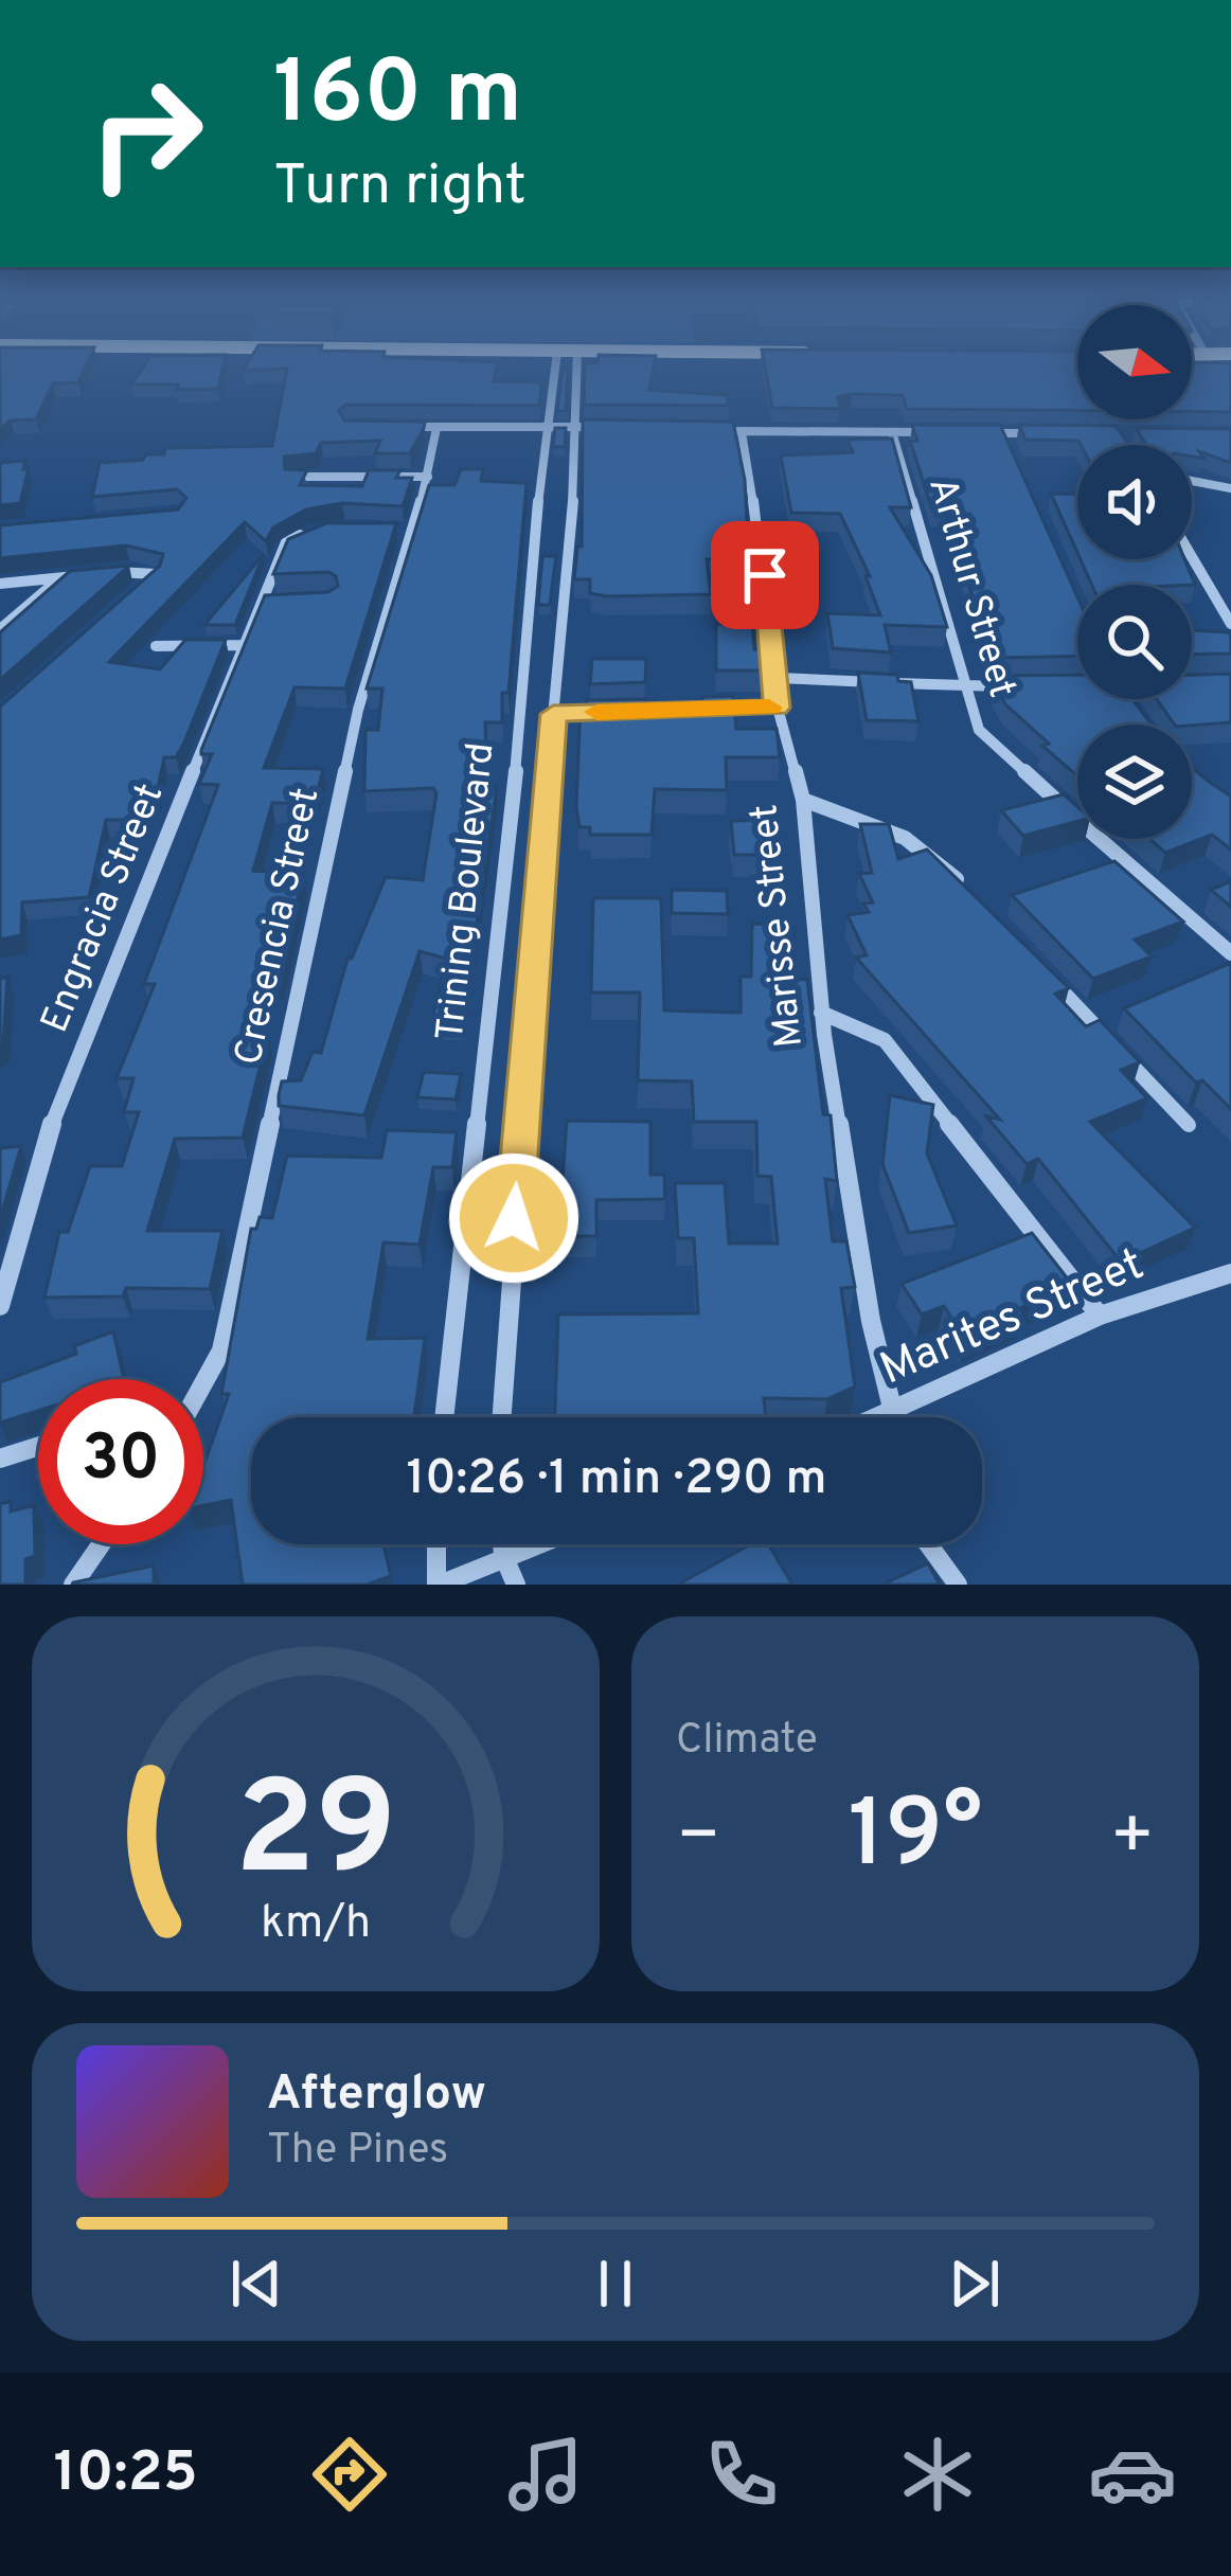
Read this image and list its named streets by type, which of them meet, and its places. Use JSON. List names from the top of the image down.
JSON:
{
  "streets": {
    "street": [
      "Arthur Street",
      "Trining Boulevard",
      "Engracia Street",
      "Marisse Street",
      "Cresencia Street",
      "Marites Street"
    ]
  },
  "crossings": [
    ["Arthur Street", "Marisse Street"],
    ["Marisse Street", "Marites Street"]
  ],
  "north": "right",
  "page": {
    "turn": ["160 m", "Turn right"],
    "limit": "30",
    "trip": "10:26 · 1 min · 290 m",
    "tile": "Climate",
    "heat": ["−", "19°", "+"],
    "song": ["Afterglow", "The Pines"],
    "tabs": "10:25",
    "gauge": ["29", "km/h"]
  }
}
